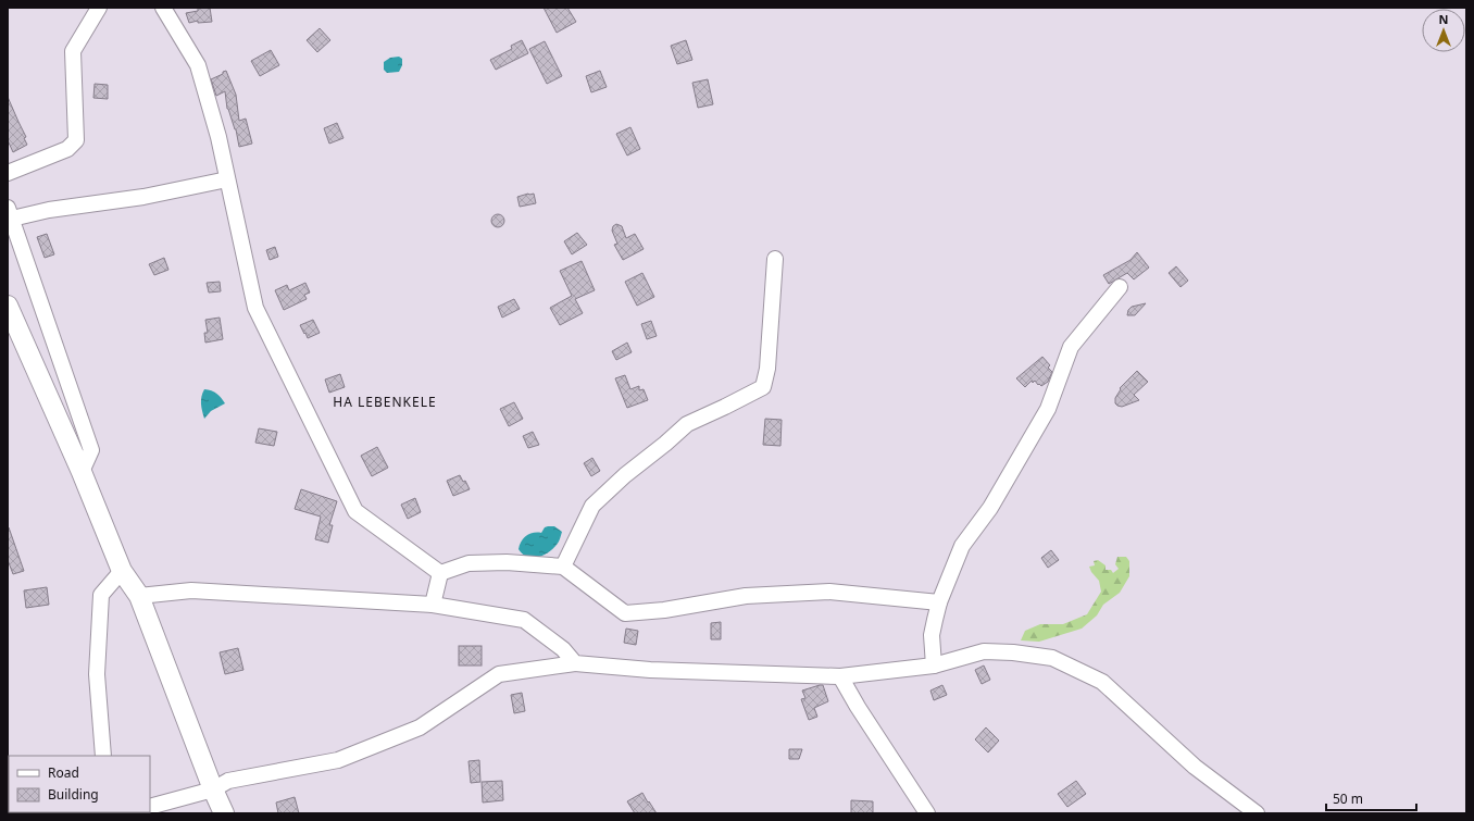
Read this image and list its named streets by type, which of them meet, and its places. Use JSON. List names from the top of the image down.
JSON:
{
  "districts": ["HA LEBENKELE"],
  "legend": ["Road", "Building"],
  "scale_bar": "50 m",
  "north": "top"
}
